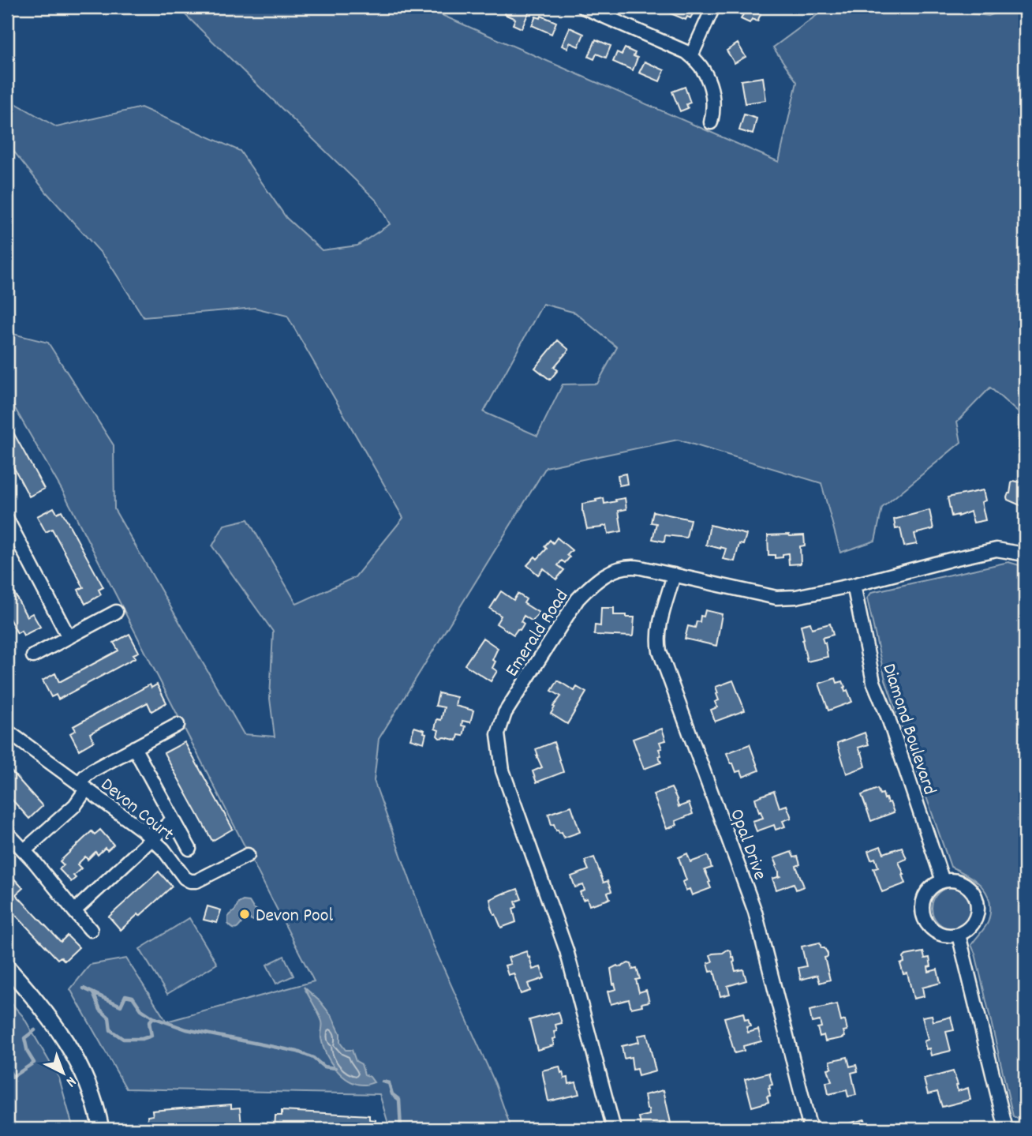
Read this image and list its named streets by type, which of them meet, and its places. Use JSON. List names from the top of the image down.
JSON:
{
  "streets": {
    "street": [
      "Emerald Road",
      "Diamond Boulevard",
      "Devon Court",
      "Opal Drive"
    ]
  },
  "crossings": [
    ["Emerald Road", "Diamond Boulevard"],
    ["Emerald Road", "Opal Drive"]
  ],
  "places": ["Devon Pool"],
  "north": "bottom right"
}
